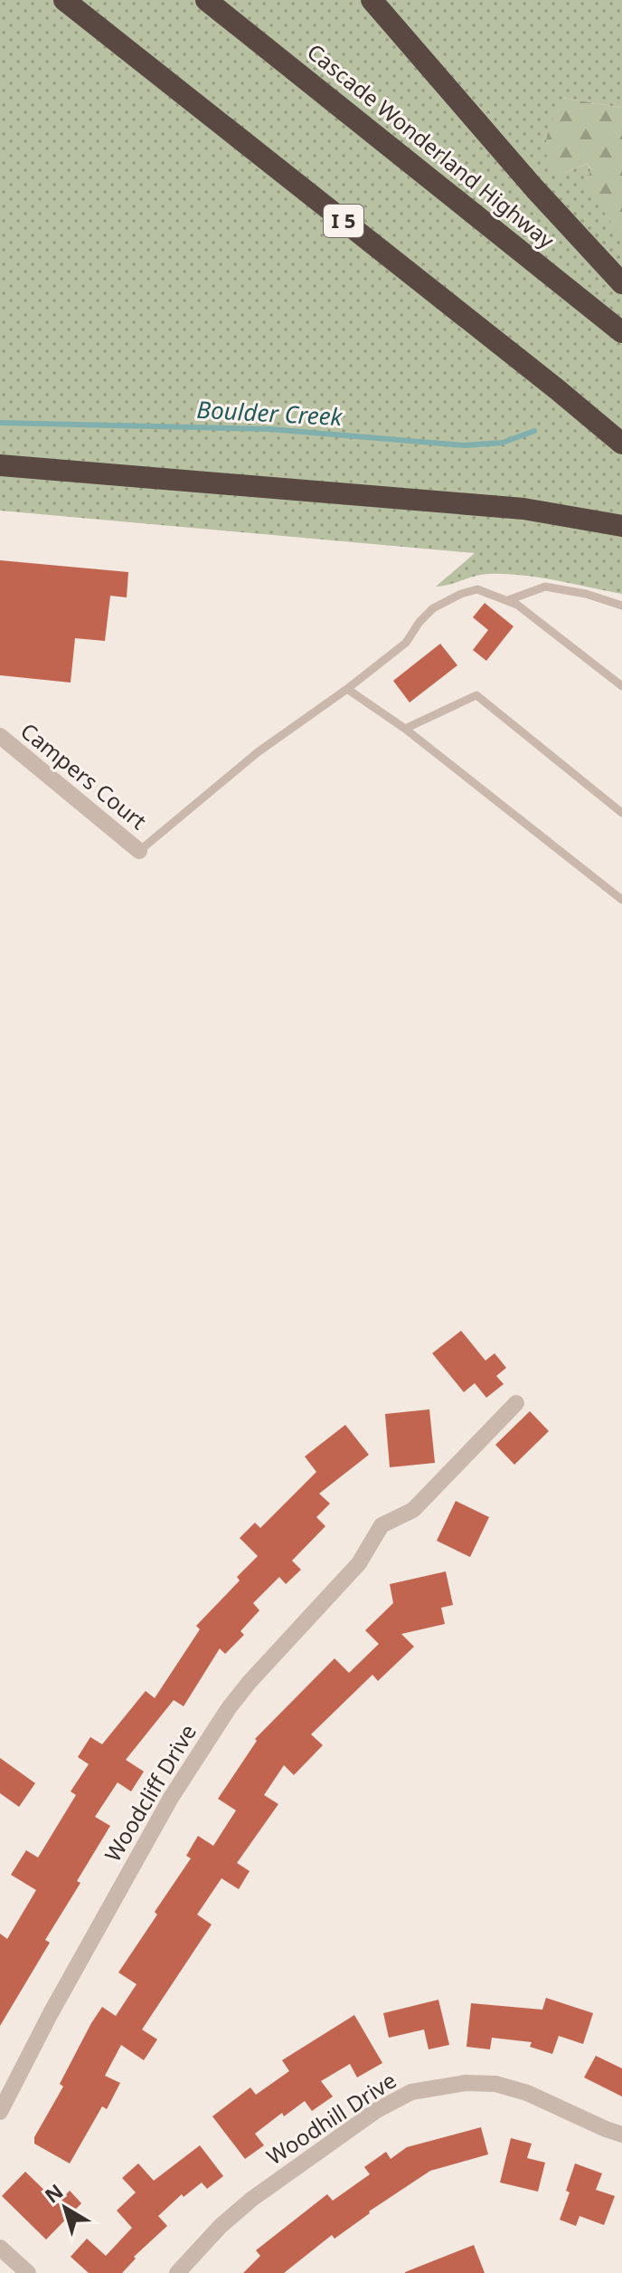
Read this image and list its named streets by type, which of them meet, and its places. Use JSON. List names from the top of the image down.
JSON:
{
  "streets": {
    "highway": ["Cascade Wonderland Highway", "I 5"],
    "street": ["Campers Court", "Woodcliff Drive", "Woodhill Drive"]
  },
  "water": ["Boulder Creek"],
  "north": "top left"
}
